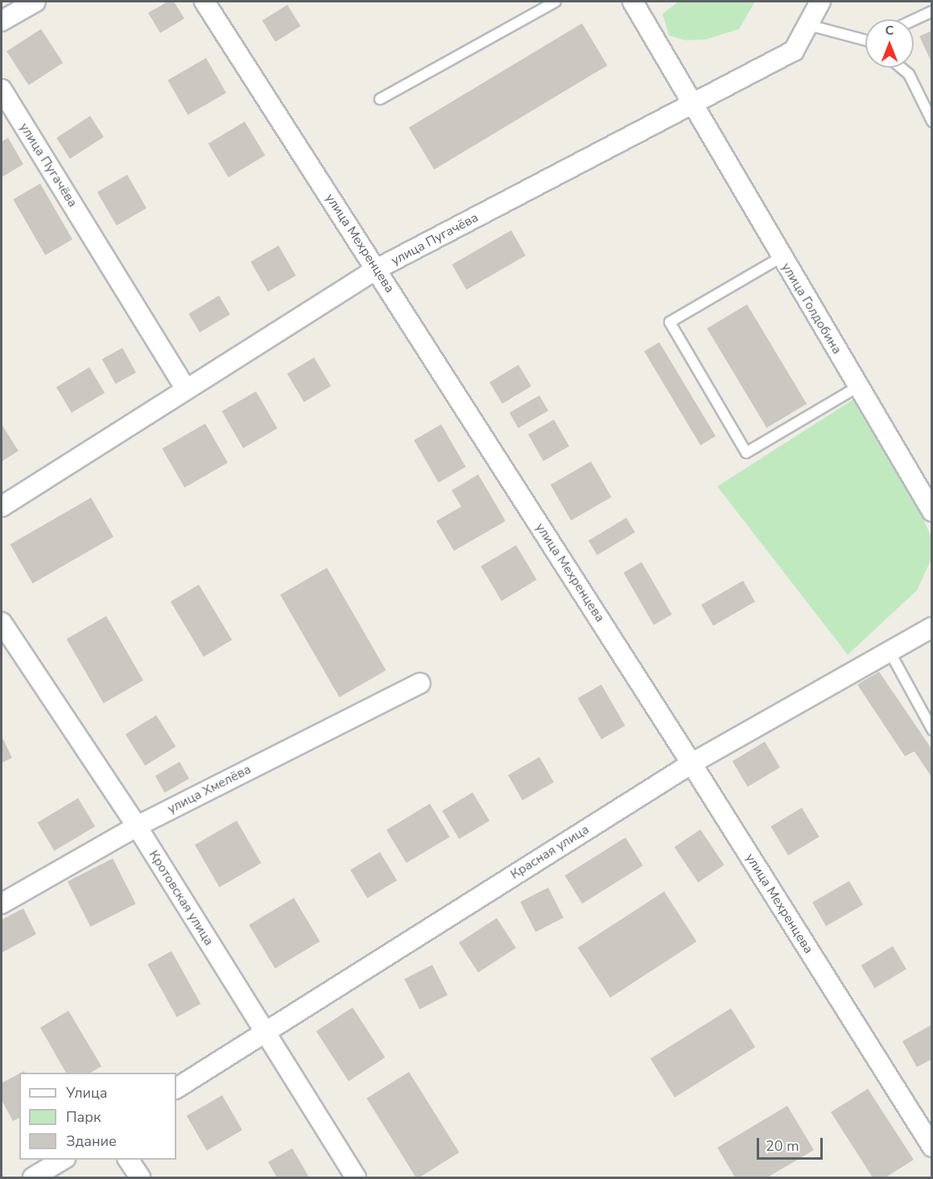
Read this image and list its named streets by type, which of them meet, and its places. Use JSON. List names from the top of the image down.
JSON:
{
  "streets": {
    "street": [
      "улица Пугачёва",
      "улица Мехренцева",
      "улица Голдобина",
      "улица Хмелёва",
      "Красная улица",
      "Кротовская улица"
    ]
  },
  "crossings": [
    ["улица Пугачёва", "улица Мехренцева"],
    ["улица Пугачёва", "улица Голдобина"],
    ["улица Мехренцева", "Красная улица"],
    ["улица Хмелёва", "Кротовская улица"],
    ["Красная улица", "Кротовская улица"]
  ],
  "legend": ["Улица", "Парк", "Здание"],
  "scale_bar": "20 m",
  "north": "top"
}
